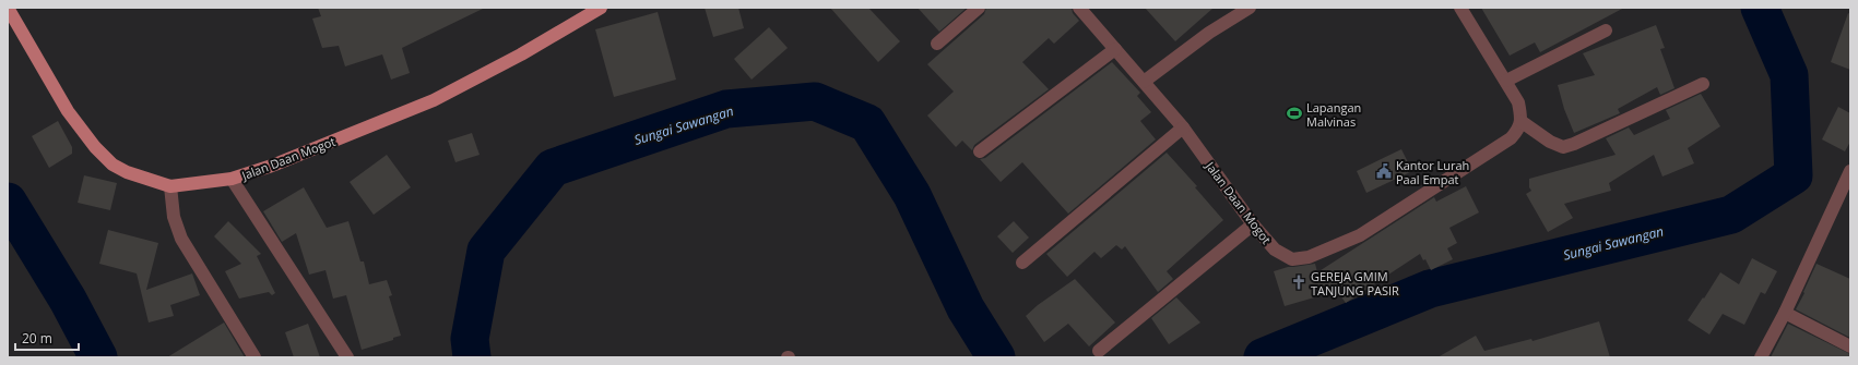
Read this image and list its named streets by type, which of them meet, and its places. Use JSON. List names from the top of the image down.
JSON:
{
  "streets": {
    "main road": ["Jalan Daan Mogot"]
  },
  "water": ["Sungai Sawangan"],
  "places": {
    "sports": ["Lapangan Malvinas"],
    "public building": ["Kantor Lurah Paal Empat"],
    "church": ["GEREJA GMIM TANJUNG PASIR"]
  },
  "scale_bar": "20 m"
}
